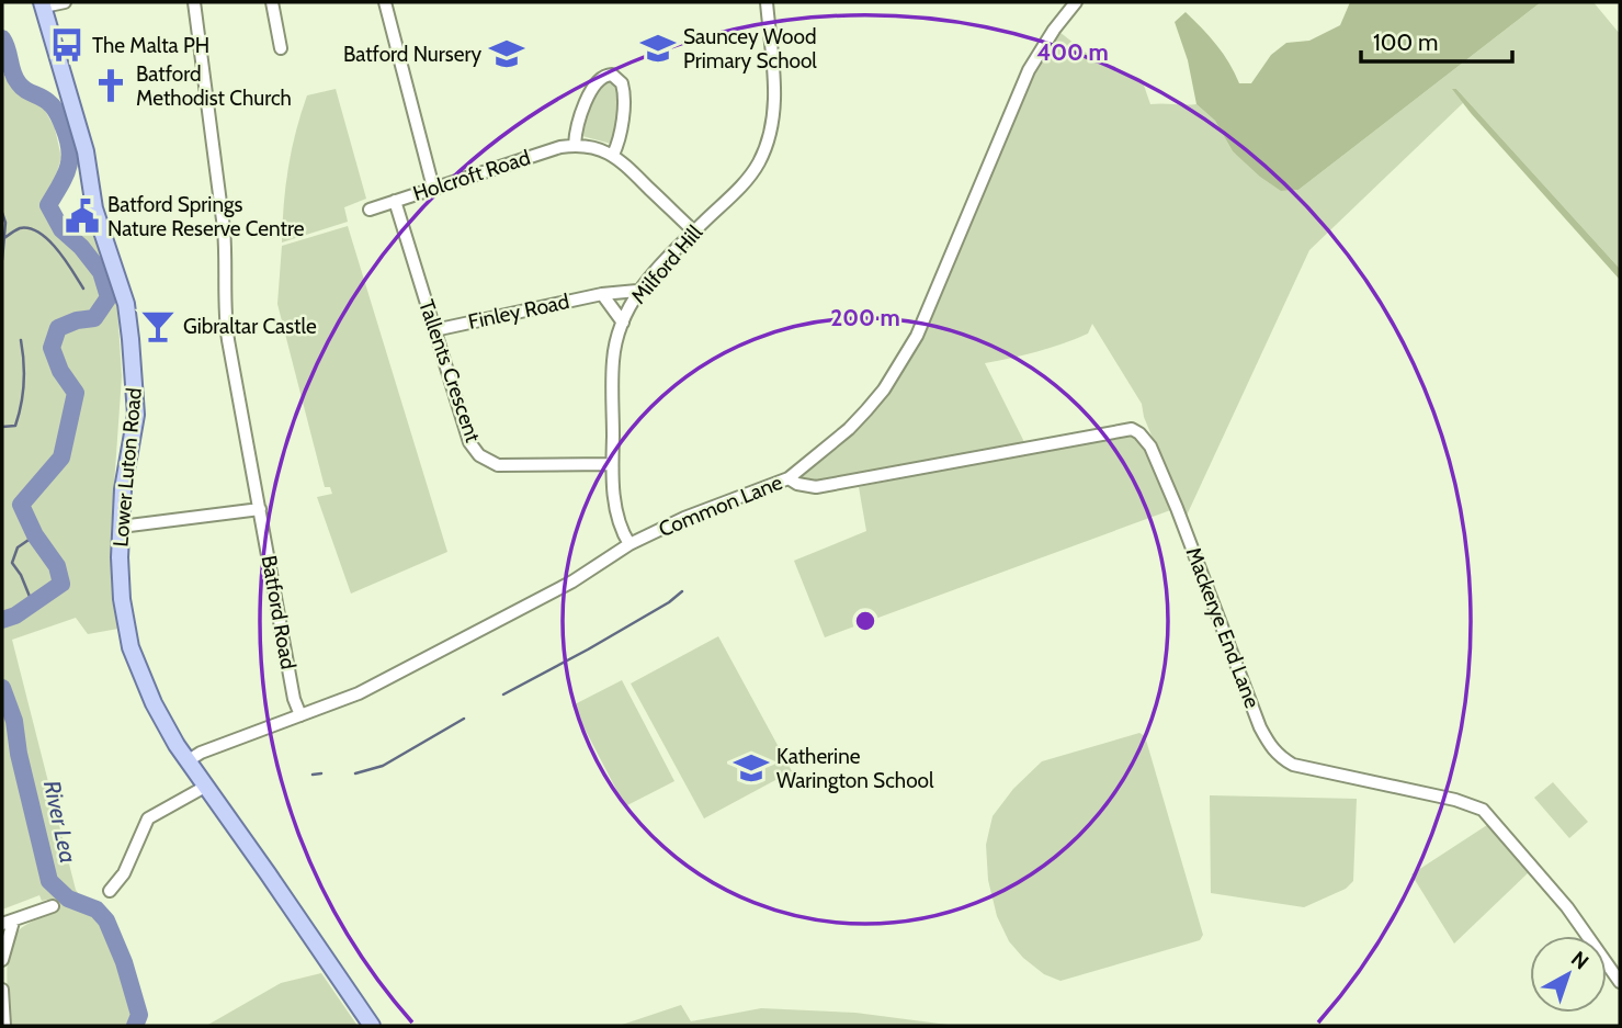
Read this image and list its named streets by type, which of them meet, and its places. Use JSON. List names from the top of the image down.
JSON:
{
  "streets": {
    "main road": ["Lower Luton Road"],
    "street": [
      "Holcroft Road",
      "Milford Hill",
      "Finley Road",
      "Tallents Crescent",
      "Common Lane",
      "Batford Road",
      "Mackerye End Lane"
    ]
  },
  "crossings": [
    ["Holcroft Road", "Milford Hill"],
    ["Holcroft Road", "Tallents Crescent"],
    ["Milford Hill", "Finley Road"],
    ["Milford Hill", "Tallents Crescent"],
    ["Milford Hill", "Common Lane"],
    ["Finley Road", "Tallents Crescent"],
    ["Lower Luton Road", "Common Lane"],
    ["Common Lane", "Batford Road"],
    ["Common Lane", "Mackerye End Lane"]
  ],
  "water": ["River Lea"],
  "places": {
    "bus stop": ["The Malta PH"],
    "school or university": ["Sauncey Wood Primary School", "Batford Nursery", "Katherine Warington School"],
    "church": ["Batford Methodist Church"],
    "public building": ["Batford Springs Nature Reserve Centre"],
    "bar": ["Gibraltar Castle"]
  },
  "scale_bar": "100 m",
  "north": "top right",
  "rings": ["400 m", "200 m"]
}
